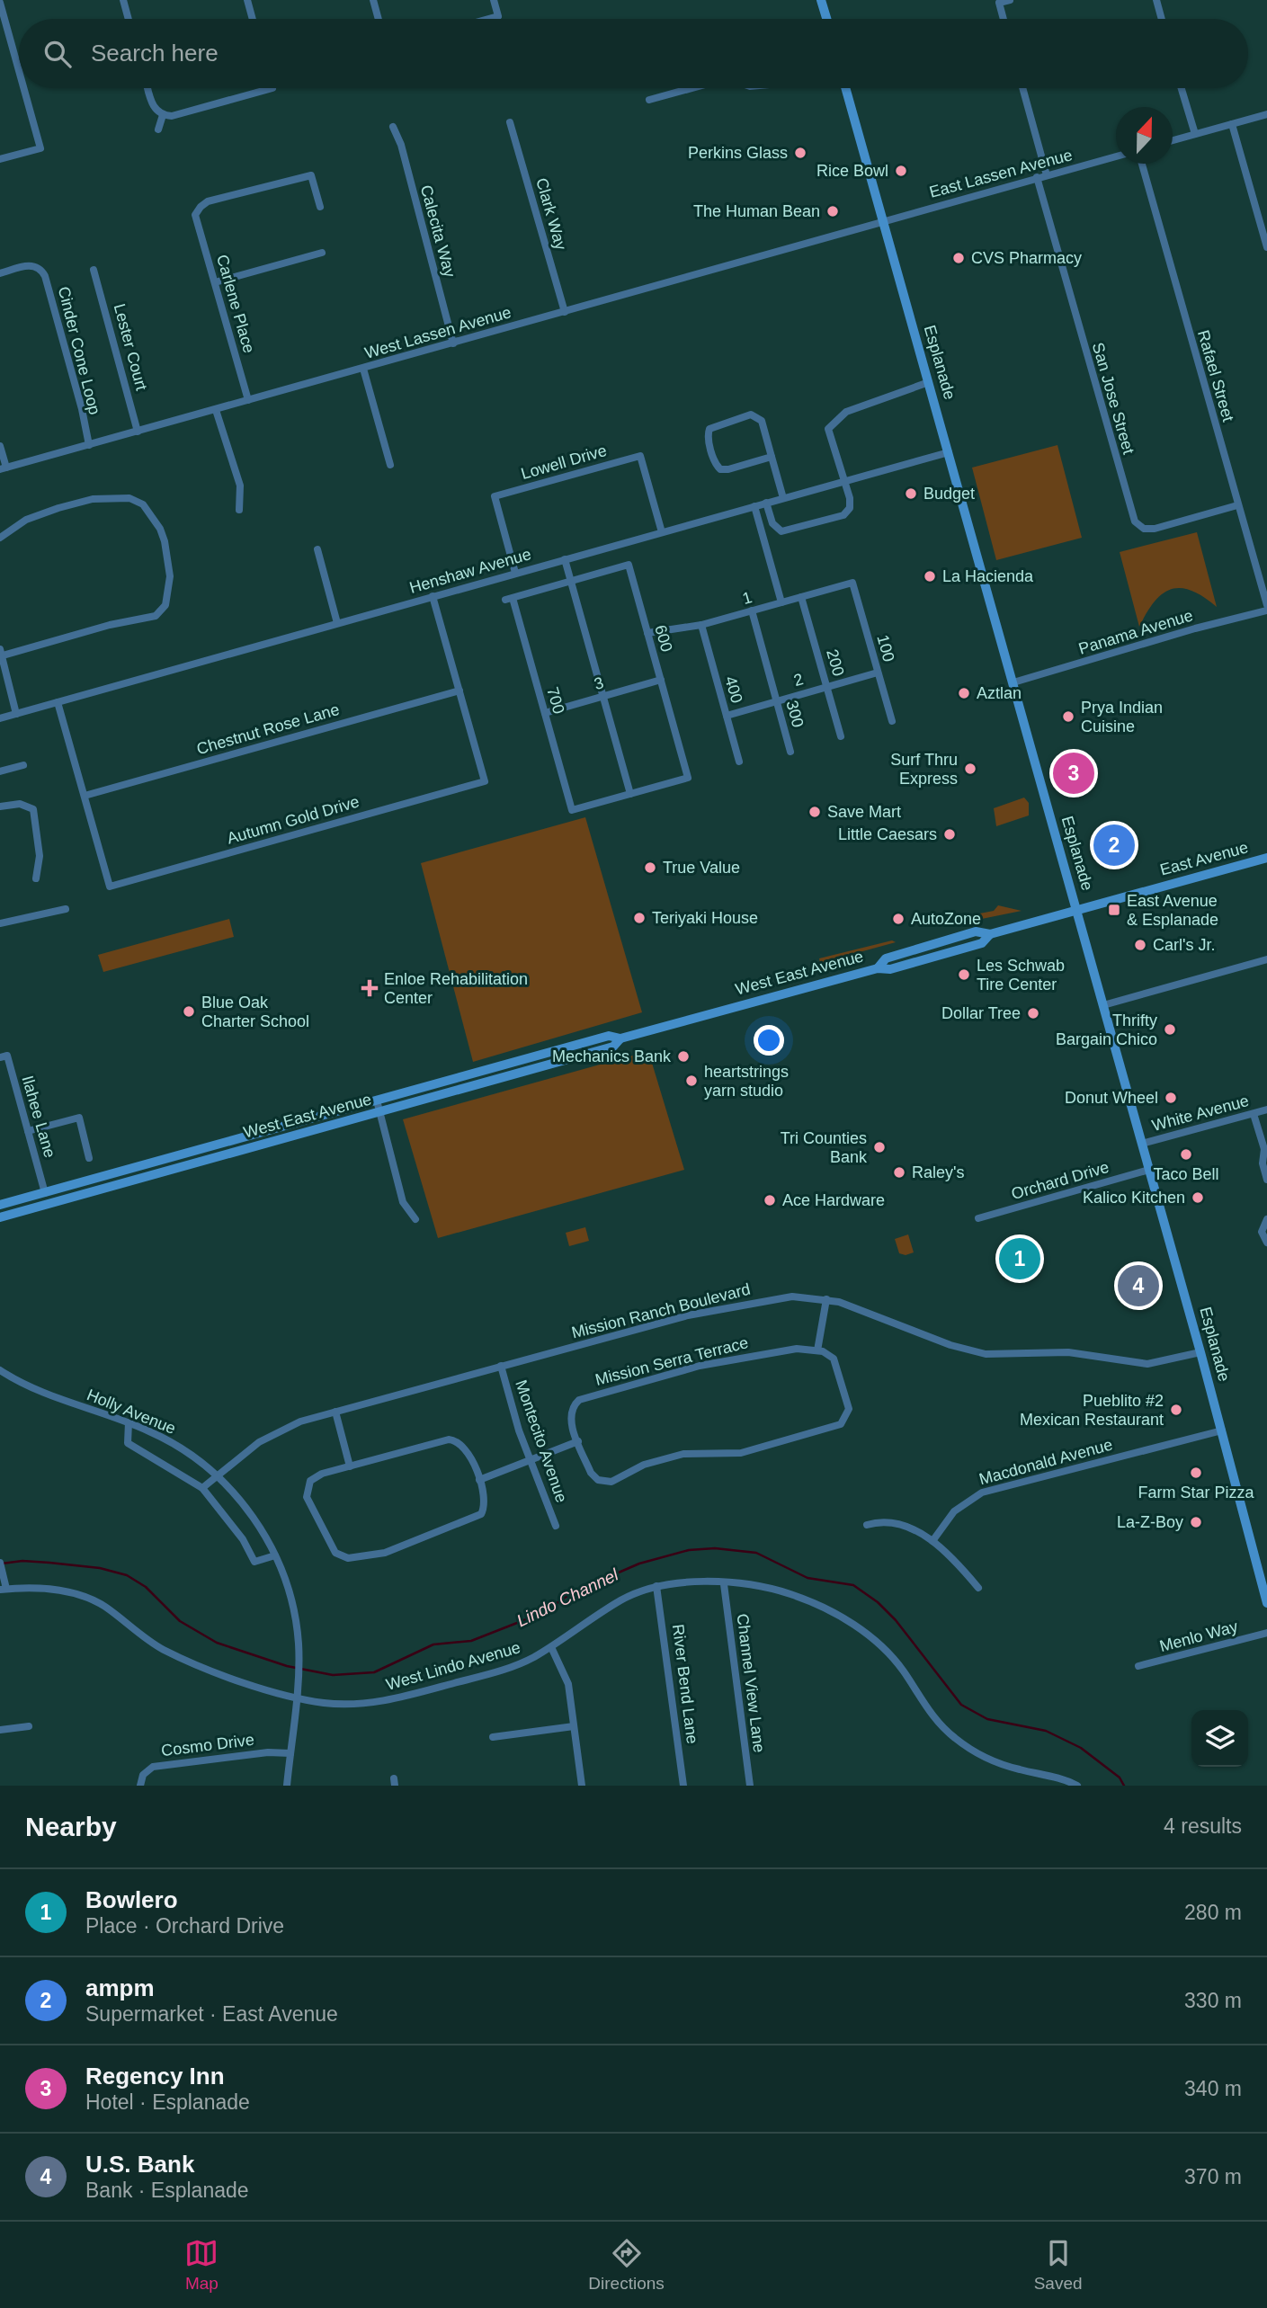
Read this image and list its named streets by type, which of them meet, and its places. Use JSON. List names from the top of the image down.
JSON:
{
  "streets": {
    "main road": ["Esplanade", "East Avenue", "West East Avenue"],
    "street": [
      "East Lassen Avenue",
      "Clark Way",
      "Calecita Way",
      "Carlene Place",
      "West Lassen Avenue",
      "Lester Court",
      "Cinder Cone Loop",
      "Rafael Street",
      "San Jose Street",
      "Lowell Drive",
      "Henshaw Avenue",
      "1",
      "Panama Avenue",
      "600",
      "100",
      "200",
      "2",
      "3",
      "400",
      "700",
      "300",
      "Chestnut Rose Lane",
      "Autumn Gold Drive",
      "White Avenue",
      "Ilahee Lane",
      "Orchard Drive",
      "Mission Ranch Boulevard",
      "Mission Serra Terrace",
      "Holly Avenue",
      "Montecito Avenue",
      "Macdonald Avenue",
      "Menlo Way",
      "West Lindo Avenue",
      "Channel View Lane",
      "River Bend Lane",
      "Cosmo Drive"
    ]
  },
  "crossings": [
    ["East Lassen Avenue", "West Lassen Avenue"],
    ["East Lassen Avenue", "Esplanade"],
    ["East Lassen Avenue", "San Jose Street"],
    ["Clark Way", "West Lassen Avenue"],
    ["Calecita Way", "West Lassen Avenue"],
    ["Carlene Place", "West Lassen Avenue"],
    ["West Lassen Avenue", "Lester Court"],
    ["West Lassen Avenue", "Cinder Cone Loop"],
    ["West Lassen Avenue", "Esplanade"],
    ["Esplanade", "Henshaw Avenue"],
    ["Esplanade", "Panama Avenue"],
    ["Esplanade", "East Avenue"],
    ["Esplanade", "West East Avenue"],
    ["Esplanade", "White Avenue"],
    ["Esplanade", "Orchard Drive"],
    ["Esplanade", "Mission Ranch Boulevard"],
    ["Esplanade", "Macdonald Avenue"],
    ["Rafael Street", "San Jose Street"],
    ["Lowell Drive", "Henshaw Avenue"],
    ["Henshaw Avenue", "Autumn Gold Drive"],
    ["1", "600"],
    ["1", "100"],
    ["1", "200"],
    ["1", "400"],
    ["1", "300"],
    ["600", "3"],
    ["600", "700"],
    ["100", "2"],
    ["200", "2"],
    ["2", "400"],
    ["2", "300"],
    ["3", "700"],
    ["Chestnut Rose Lane", "Autumn Gold Drive"],
    ["East Avenue", "West East Avenue"],
    ["West East Avenue", "Ilahee Lane"],
    ["Mission Ranch Boulevard", "Holly Avenue"],
    ["Mission Ranch Boulevard", "Montecito Avenue"],
    ["Holly Avenue", "West Lindo Avenue"],
    ["Holly Avenue", "Cosmo Drive"],
    ["West Lindo Avenue", "Channel View Lane"],
    ["West Lindo Avenue", "River Bend Lane"]
  ],
  "water": ["Lindo Channel"],
  "places": {
    "other": [
      "Perkins Glass",
      "Rice Bowl",
      "The Human Bean",
      "CVS Pharmacy",
      "Budget",
      "La Hacienda",
      "Aztlan",
      "Prya Indian Cuisine",
      "Surf Thru Express",
      "Save Mart",
      "Little Caesars",
      "True Value",
      "Teriyaki House",
      "AutoZone",
      "Carl's Jr.",
      "Les Schwab Tire Center",
      "Blue Oak Charter School",
      "Dollar Tree",
      "Thrifty Bargain Chico",
      "Mechanics Bank",
      "heartstrings yarn studio",
      "Donut Wheel",
      "Tri Counties Bank",
      "Taco Bell",
      "Raley's",
      "Kalico Kitchen",
      "Ace Hardware",
      "Pueblito #2 Mexican Restaurant",
      "Farm Star Pizza",
      "La-Z-Boy"
    ],
    "transit": ["East Avenue & Esplanade"],
    "health": ["Enloe Rehabilitation Center"]
  },
  "north": "top",
  "page": {
    "search": "Search here",
    "pins": [
      "3",
      "2",
      "1",
      "4"
    ],
    "heading": ["Nearby", "4 results"],
    "list": [
      {
        "mark": "1",
        "name": "Bowlero",
        "note": "Place · Orchard Drive",
        "value": "280 m"
      },
      {
        "mark": "2",
        "name": "ampm",
        "note": "Supermarket · East Avenue",
        "value": "330 m"
      },
      {
        "mark": "3",
        "name": "Regency Inn",
        "note": "Hotel · Esplanade",
        "value": "340 m"
      },
      {
        "mark": "4",
        "name": "U.S. Bank",
        "note": "Bank · Esplanade",
        "value": "370 m"
      }
    ],
    "nav": ["Map", "Directions", "Saved"]
  }
}
